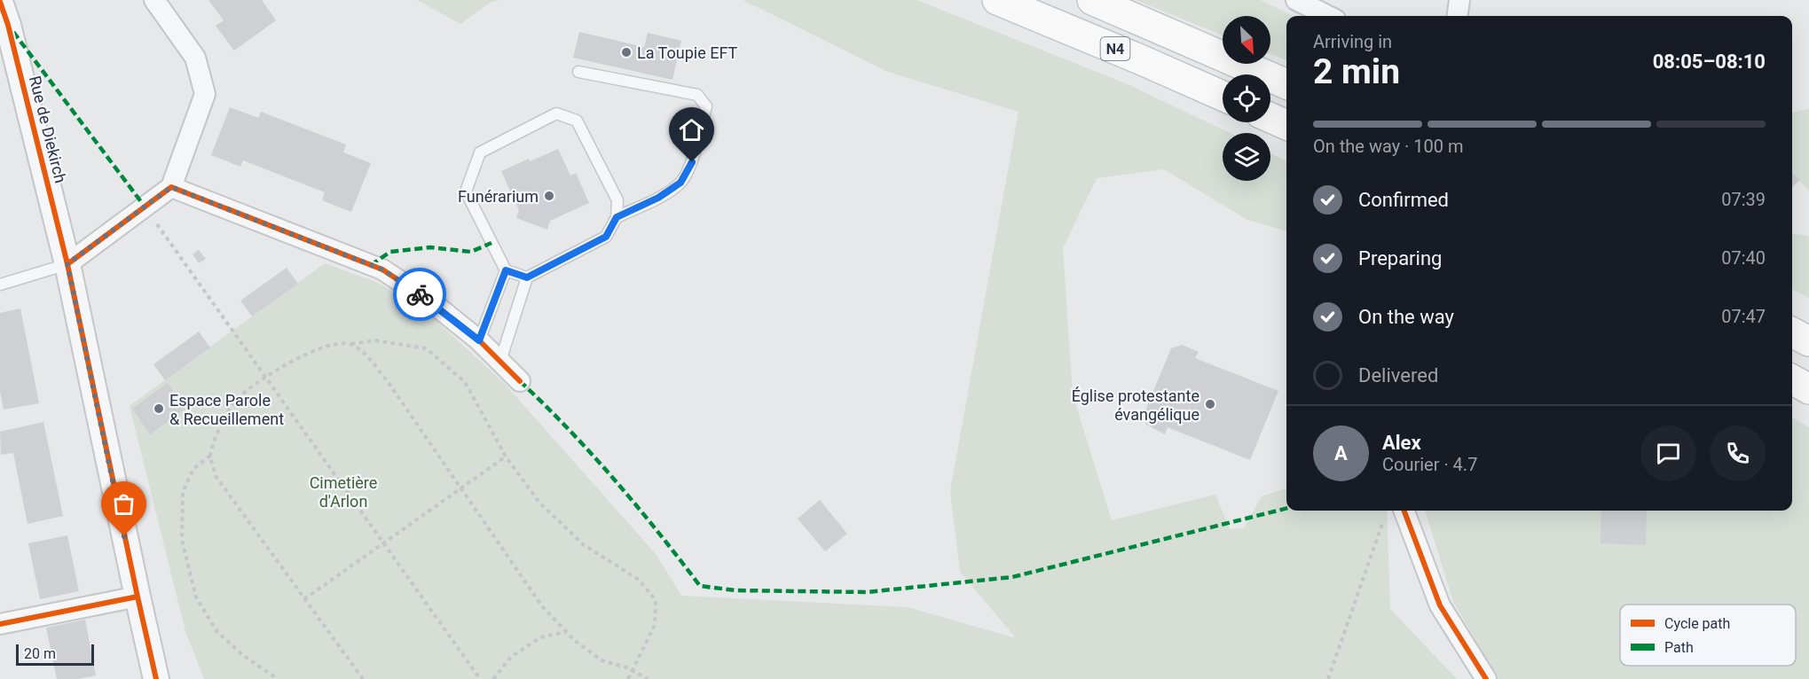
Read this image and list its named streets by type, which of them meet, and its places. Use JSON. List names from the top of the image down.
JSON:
{
  "streets": {
    "main road": ["N4"],
    "street": ["Rue de Diekirch"]
  },
  "parks": ["Cimetière d'Arlon"],
  "places": [
    "La Toupie EFT",
    "Funérarium",
    "Église protestante évangélique",
    "Espace Parole & Recueillement"
  ],
  "legend": ["Cycle path", "Path"],
  "scale_bar": "20 m",
  "north": "bottom right",
  "page": {
    "heading": ["2 min", "Arriving in", "08:05–08:10"],
    "panel": ["Alex", "Courier · 4.7"],
    "bar": "On the way · 100 m",
    "list": [
      ["Confirmed", "07:39"],
      ["Preparing", "07:40"],
      ["On the way", "07:47"],
      "Delivered"
    ],
    "round": "A",
    "scale": "20 m"
  }
}
